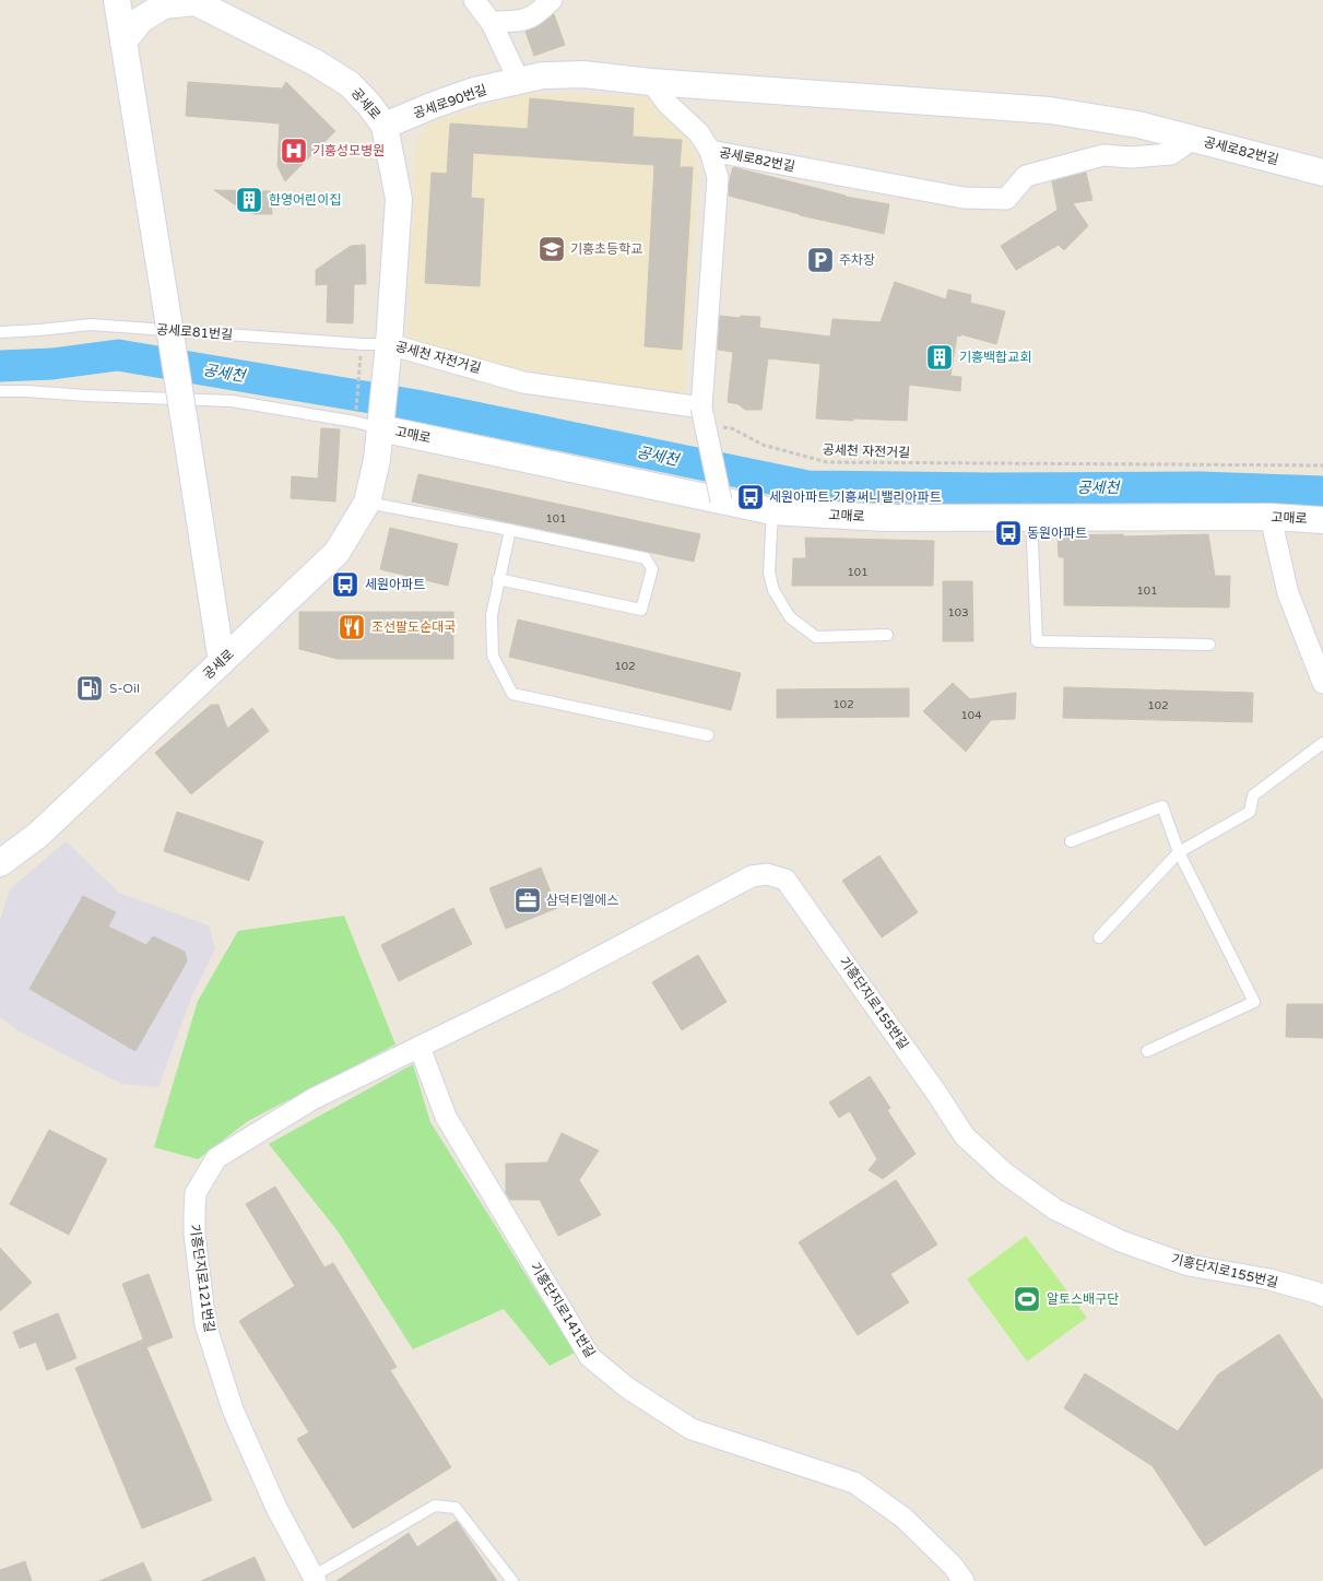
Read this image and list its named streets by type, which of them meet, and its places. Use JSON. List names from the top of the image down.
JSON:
{
  "streets": {
    "street": [
      "공세로90번길",
      "공세로",
      "공세로82번길",
      "고매로",
      "기흥단지로155번길",
      "기흥단지로121번길",
      "기흥단지로141번길"
    ],
    "lane": ["공세로81번길"],
    "path": ["공세천 자전거길"]
  },
  "crossings": [
    ["공세로90번길", "공세로"],
    ["공세로90번길", "공세로82번길"],
    ["공세로", "공세로81번길"],
    ["공세로", "공세천 자전거길"],
    ["공세로", "고매로"],
    ["공세로82번길", "고매로"],
    ["공세로81번길", "공세천 자전거길"],
    ["기흥단지로155번길", "기흥단지로121번길"],
    ["기흥단지로155번길", "기흥단지로141번길"],
    ["기흥단지로121번길", "기흥단지로141번길"]
  ],
  "water": ["공세천"],
  "places": {
    "hospital": ["기흥성모병원"],
    "building": ["한영어린이집", "기흥백합교회"],
    "school or university": ["기흥초등학교"],
    "parking": ["주차장"],
    "bus stop": ["세원아파트.기흥써니밸리아파트", "동원아파트", "세원아파트"],
    "restaurant": ["조선팔도순대국"],
    "fuel station": ["S-Oil"],
    "office": ["삼덕티엘에스"],
    "sports": ["알토스배구단"]
  },
  "house_numbers": [
    "101",
    "101",
    "101",
    "103",
    "102",
    "102",
    "102",
    "104"
  ]
}
